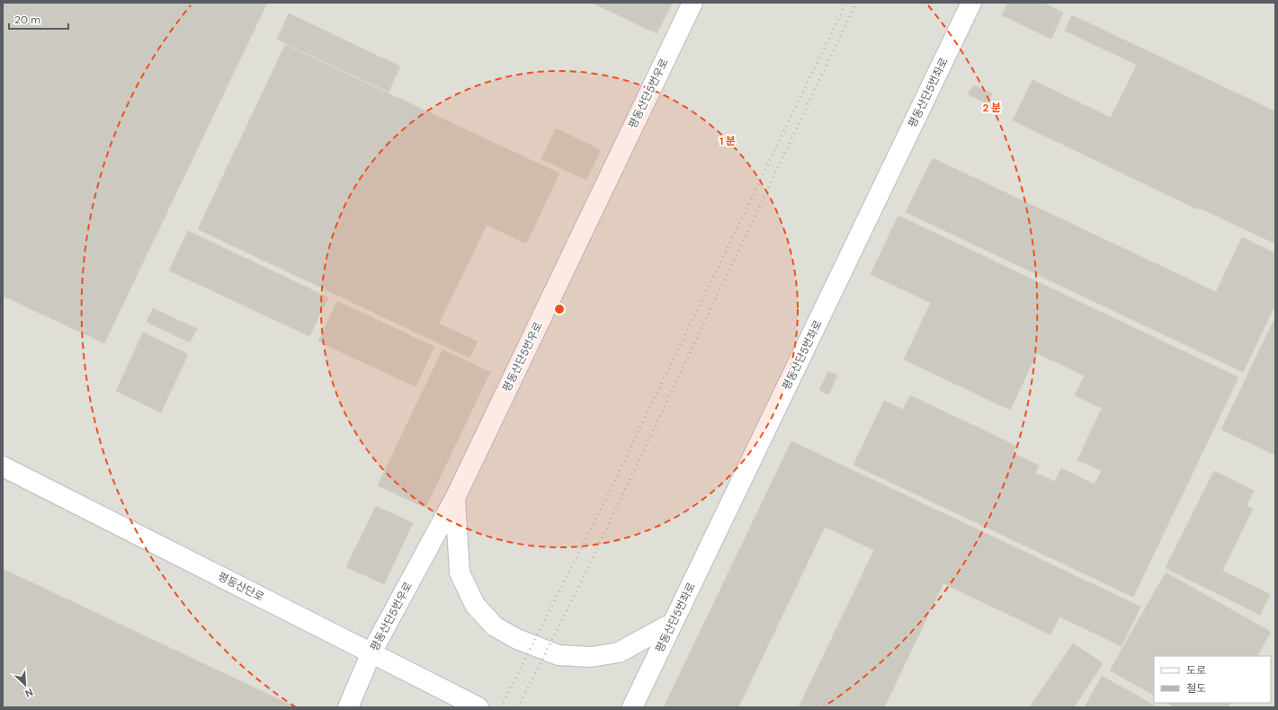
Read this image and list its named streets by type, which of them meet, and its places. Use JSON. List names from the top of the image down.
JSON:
{
  "streets": {
    "street": ["평동산단5번좌로", "평동산단5번우로", "평동산단로"]
  },
  "crossings": [
    ["평동산단5번우로", "평동산단로"]
  ],
  "legend": ["도로", "철도"],
  "scale_bar": "20 m",
  "north": "bottom right",
  "rings": ["2 분", "1 분"]
}
